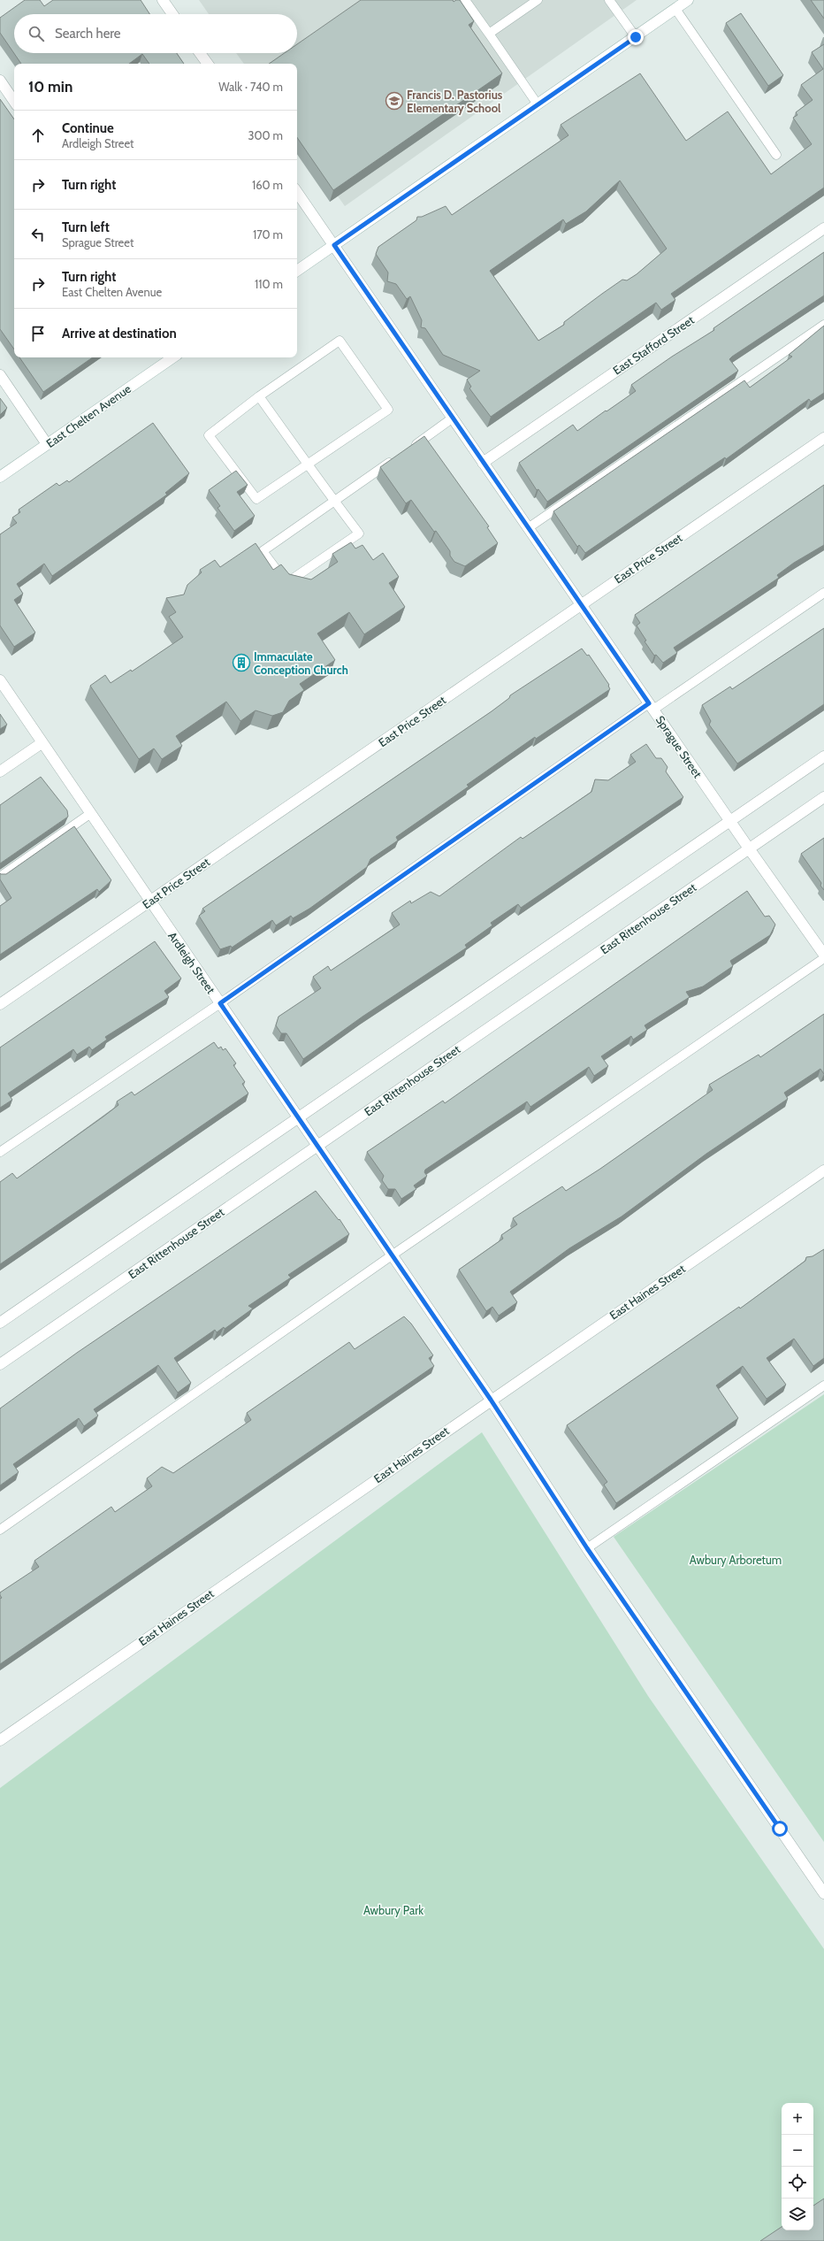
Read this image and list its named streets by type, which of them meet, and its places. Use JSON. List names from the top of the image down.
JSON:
{
  "streets": {
    "street": [
      "East Stafford Street",
      "East Chelten Avenue",
      "East Price Street",
      "Sprague Street",
      "East Rittenhouse Street",
      "Ardleigh Street",
      "East Haines Street"
    ]
  },
  "crossings": [
    ["East Stafford Street", "Sprague Street"],
    ["East Price Street", "Sprague Street"],
    ["East Price Street", "Ardleigh Street"],
    ["Sprague Street", "East Rittenhouse Street"],
    ["East Rittenhouse Street", "Ardleigh Street"],
    ["Ardleigh Street", "East Haines Street"]
  ],
  "parks": ["Awbury Arboretum", "Awbury Park"],
  "places": {
    "school or university": ["Francis D. Pastorius Elementary School"],
    "building": ["Immaculate Conception Church"]
  },
  "page": {
    "search": "Search here",
    "heading": ["10 min", "Walk · 740 m"],
    "list": [
      ["Continue", "Ardleigh Street", "300 m"],
      ["Turn right", "160 m"],
      ["Turn left", "Sprague Street", "170 m"],
      ["Turn right", "East Chelten Avenue", "110 m"],
      "Arrive at destination"
    ],
    "map_buttons": ["+", "−"]
  }
}
